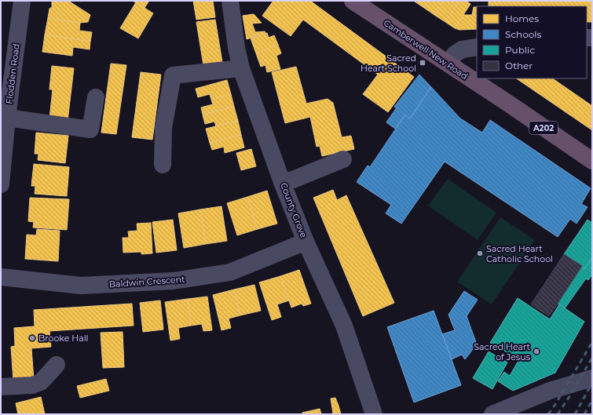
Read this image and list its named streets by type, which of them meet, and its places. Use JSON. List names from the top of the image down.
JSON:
{
  "streets": {
    "highway": ["Camberwell New Road", "A202"],
    "street": ["Flodden Road", "County Grove", "Baldwin Crescent"]
  },
  "crossings": [
    ["County Grove", "Baldwin Crescent"]
  ],
  "places": {
    "transit": ["Sacred Heart School"],
    "other": ["Sacred Heart Catholic School", "Brooke Hall", "Sacred Heart of Jesus"]
  },
  "legend": [
    "Homes",
    "Schools",
    "Public",
    "Other"
  ]
}
